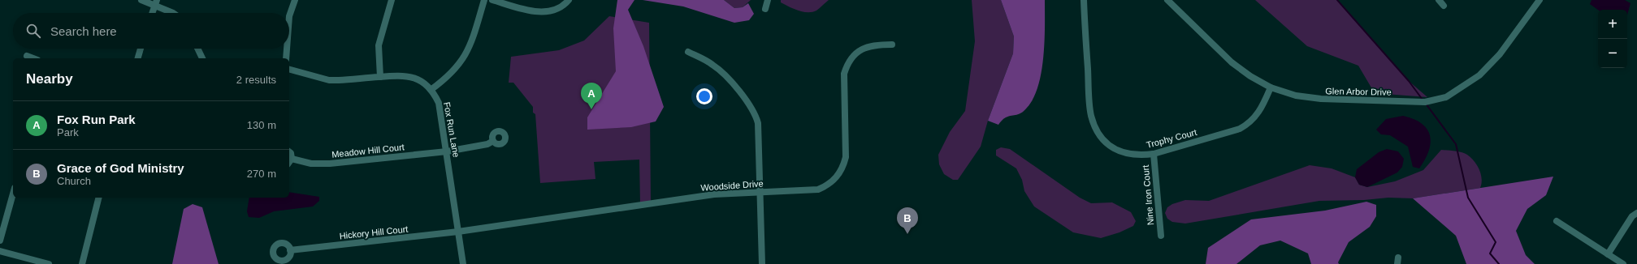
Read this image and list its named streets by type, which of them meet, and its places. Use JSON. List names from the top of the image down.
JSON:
{
  "streets": {
    "street": [
      "Glen Arbor Drive",
      "Fox Run Lane",
      "Trophy Court",
      "Meadow Hill Court",
      "Woodside Drive",
      "Nine Iron Court",
      "Hickory Hill Court"
    ]
  },
  "crossings": [
    ["Glen Arbor Drive", "Trophy Court"],
    ["Fox Run Lane", "Meadow Hill Court"],
    ["Fox Run Lane", "Woodside Drive"],
    ["Fox Run Lane", "Hickory Hill Court"],
    ["Trophy Court", "Nine Iron Court"],
    ["Woodside Drive", "Hickory Hill Court"]
  ],
  "page": {
    "map_buttons": ["+", "−"],
    "search": "Search here",
    "heading": ["Nearby", "2 results"],
    "pins": ["A", "B"],
    "list": [
      {
        "mark": "A",
        "name": "Fox Run Park",
        "note": "Park",
        "value": "130 m"
      },
      {
        "mark": "B",
        "name": "Grace of God Ministry",
        "note": "Church",
        "value": "270 m"
      }
    ]
  }
}
